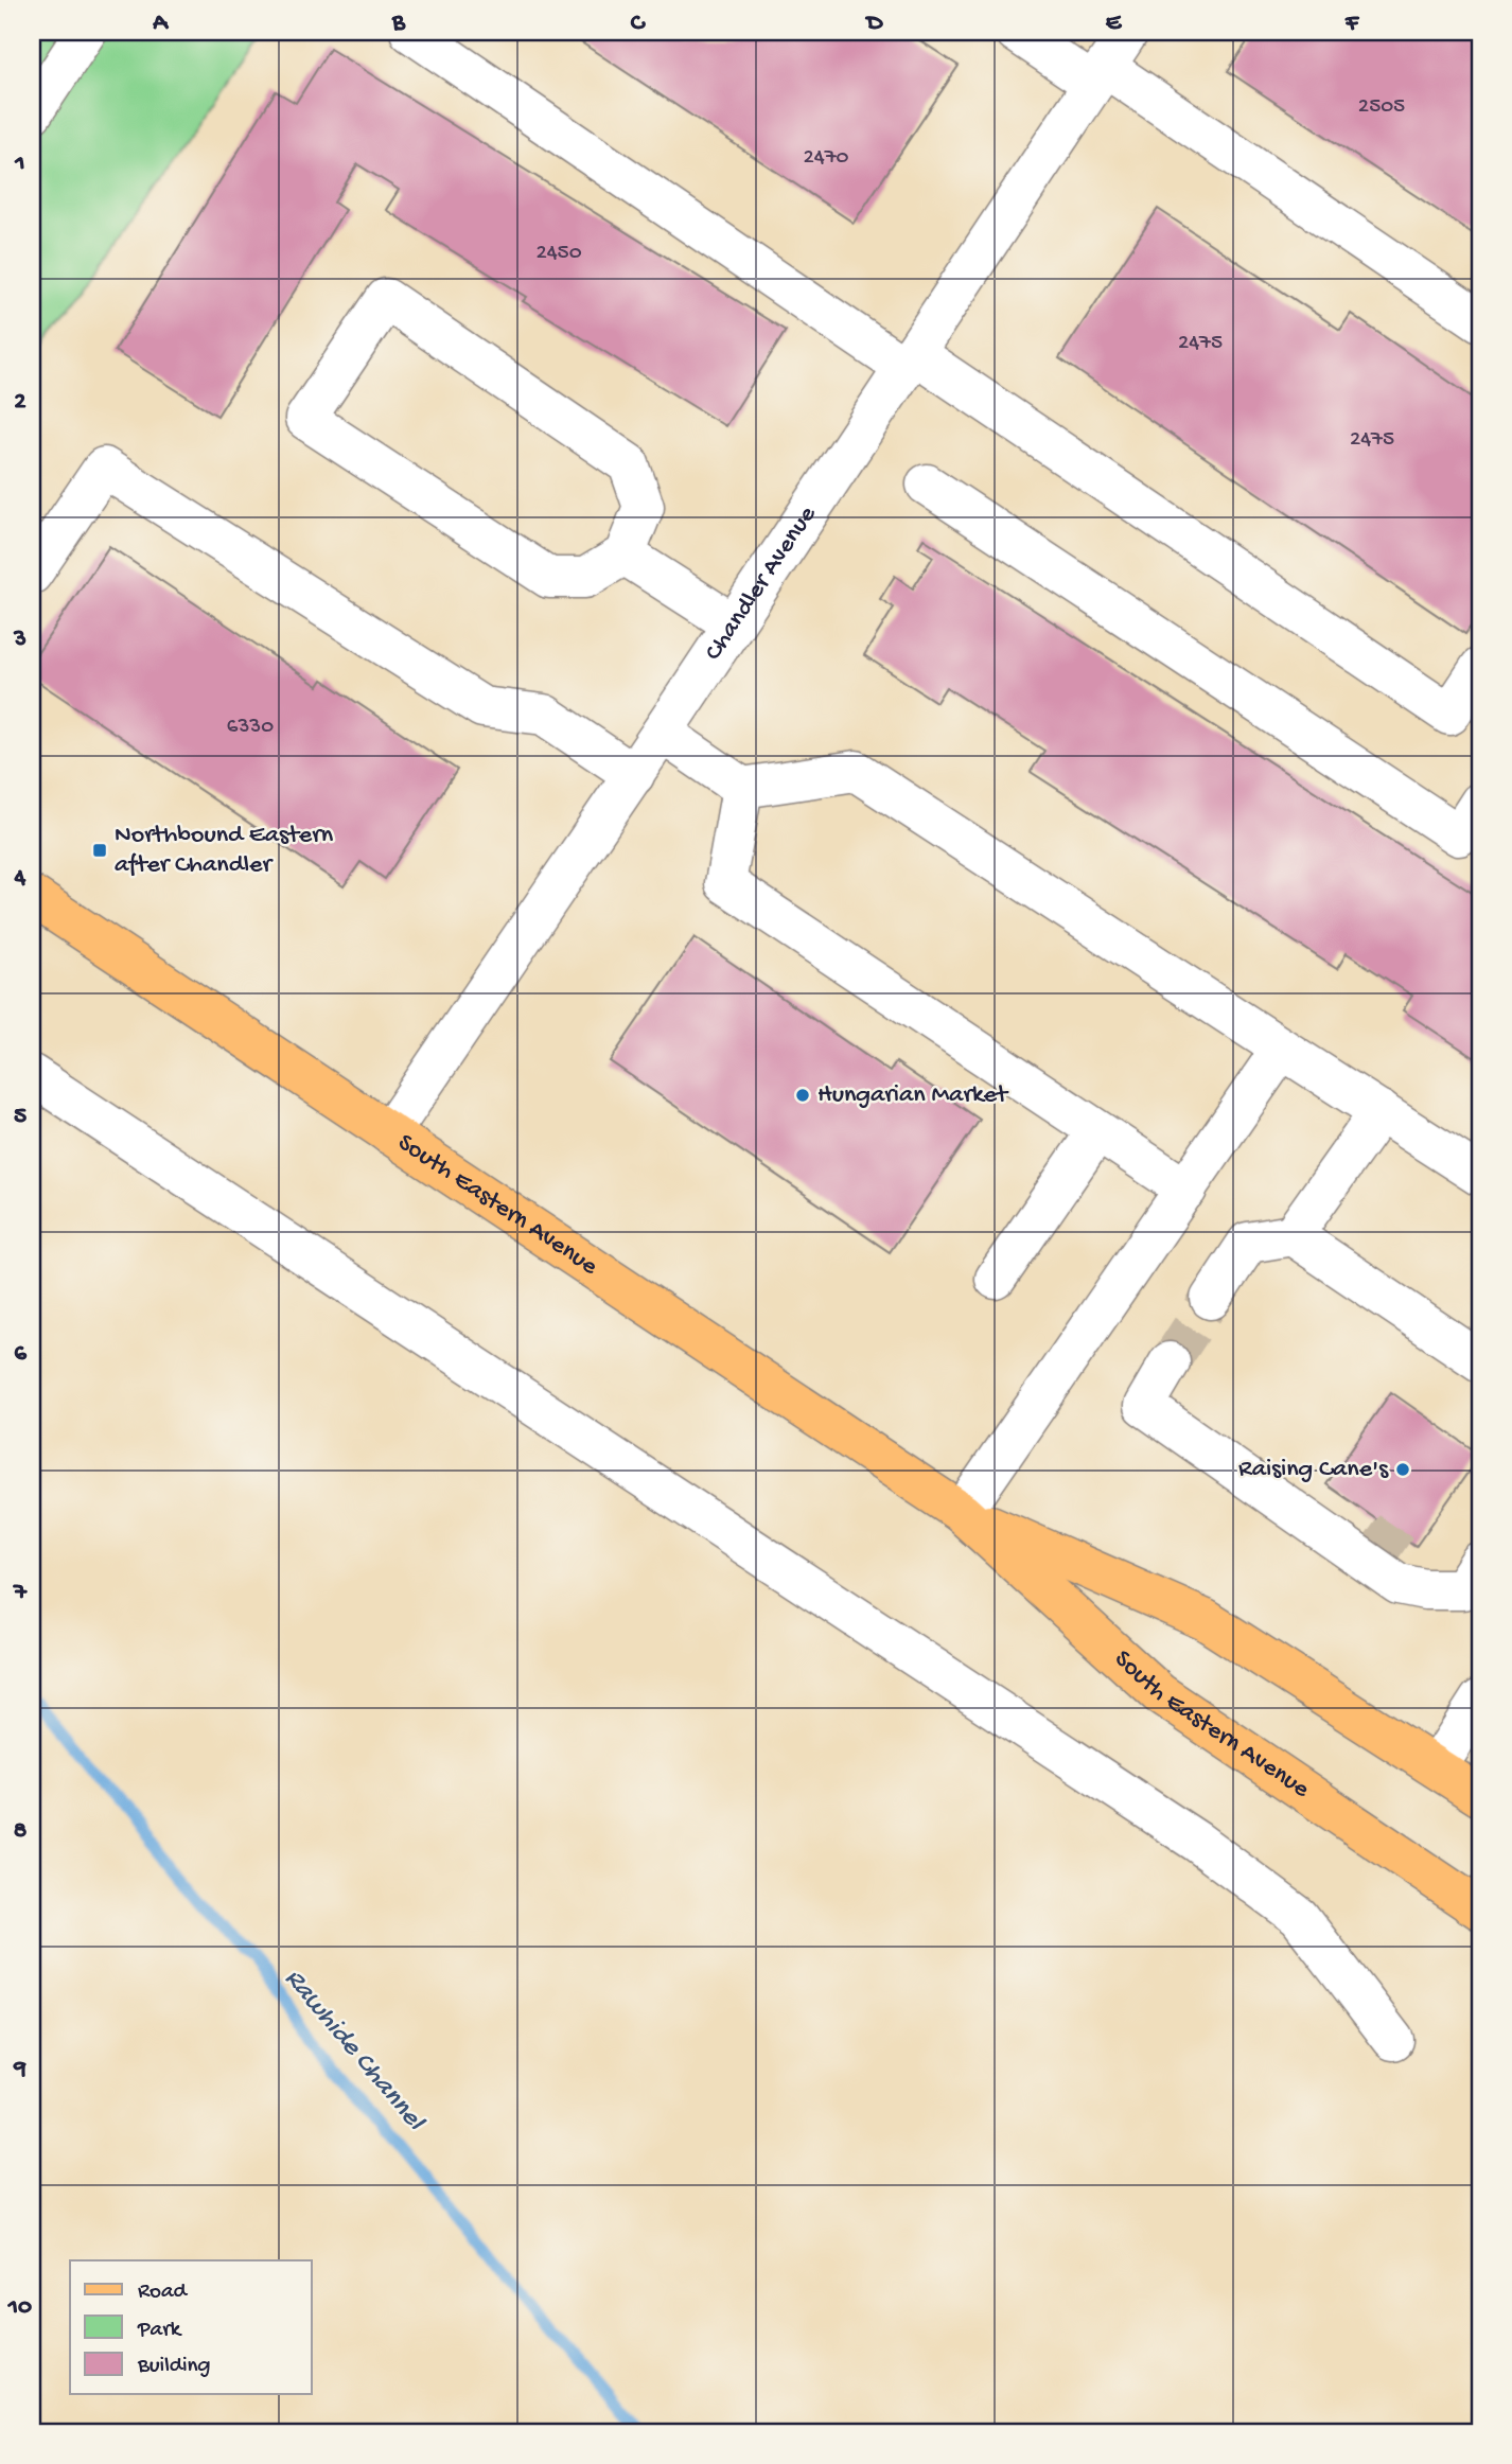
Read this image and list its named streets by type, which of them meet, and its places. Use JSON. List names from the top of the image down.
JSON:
{
  "streets": {
    "main road": ["South Eastern Avenue"],
    "street": ["Chandler Avenue"]
  },
  "crossings": [
    ["Chandler Avenue", "South Eastern Avenue"]
  ],
  "water": ["Rawhide Channel"],
  "places": {
    "transit": ["Northbound Eastern after Chandler"],
    "other": ["Hungarian Market", "Raising Cane's"]
  },
  "house_numbers": [
    "2505",
    "2470",
    "2450",
    "2475",
    "2475",
    "6330"
  ],
  "legend": ["Road", "Park", "Building"],
  "grid": {
    "columns": [
      "A",
      "B",
      "C",
      "D",
      "E",
      "F"
    ],
    "rows": [
      "1",
      "2",
      "3",
      "4",
      "5",
      "6",
      "7",
      "8",
      "9",
      "10"
    ]
  }
}
